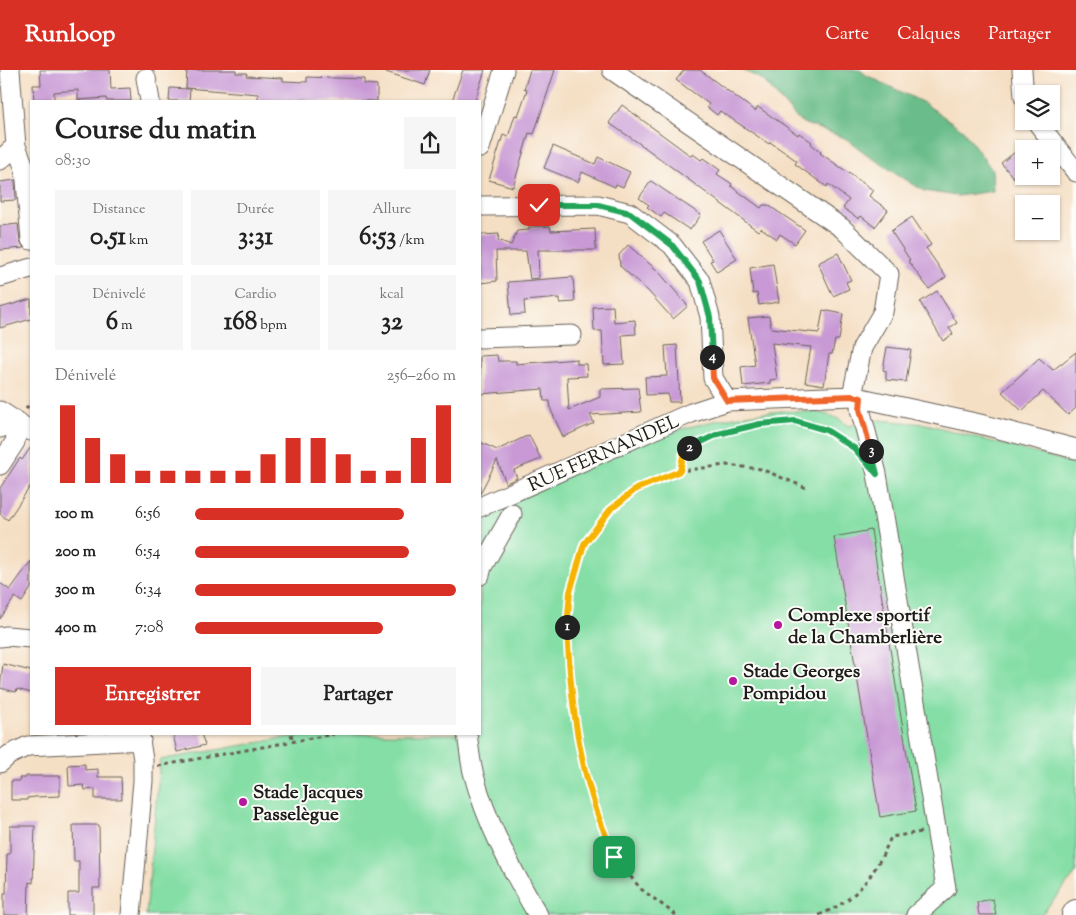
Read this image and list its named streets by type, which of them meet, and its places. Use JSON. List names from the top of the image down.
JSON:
{
  "streets": {
    "street": ["RUE FERNANDEL"]
  },
  "places": ["Complexe sportif de la Chamberlière", "Stade Georges Pompidou", "Stade Jacques Passelègue"],
  "page": {
    "header": "Runloop",
    "nav": ["Carte", "Calques", "Partager"],
    "map_buttons": ["+", "−"],
    "heading": ["Course du matin", "08:30"],
    "stats": [
      ["Distance", "0.51 km"],
      ["Durée", "3:31"],
      ["Allure", "6:53 /km"],
      ["Dénivelé", "6 m"],
      ["Cardio", "168 bpm"],
      ["kcal", "32"]
    ],
    "pins": [
      "4",
      "2",
      "3",
      "1"
    ],
    "chart": ["Dénivelé", "256–260 m"],
    "list": [
      {
        "name": "100 m",
        "note": "6:56"
      },
      {
        "name": "200 m",
        "note": "6:54"
      },
      {
        "name": "300 m",
        "note": "6:34"
      },
      {
        "name": "400 m",
        "note": "7:08"
      }
    ],
    "buttons": ["Enregistrer", "Partager"]
  }
}
